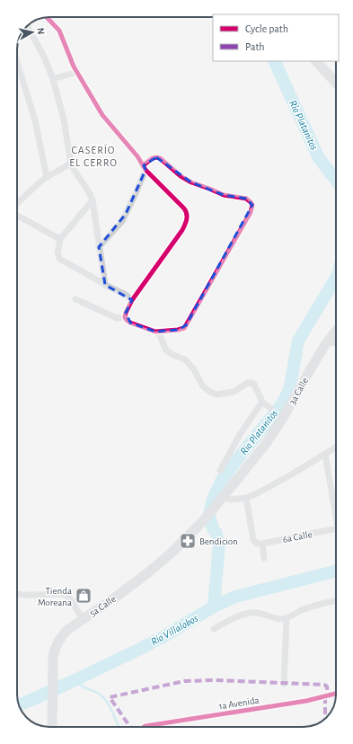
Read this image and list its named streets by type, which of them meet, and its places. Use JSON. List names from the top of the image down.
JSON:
{
  "streets": {
    "main road": ["3a Calle", "5a Calle"],
    "street": ["6a Calle", "1a Avenida"]
  },
  "crossings": [
    ["3a Calle", "5a Calle"]
  ],
  "districts": ["CASERÍO EL CERRO"],
  "water": ["Río Platanitos", "Rio Platanitos", "Río Villalobos"],
  "places": {
    "pharmacy": ["Bendicion"],
    "shop": ["Tienda Moreana"]
  },
  "legend": ["Cycle path", "Path"],
  "north": "right"
}
